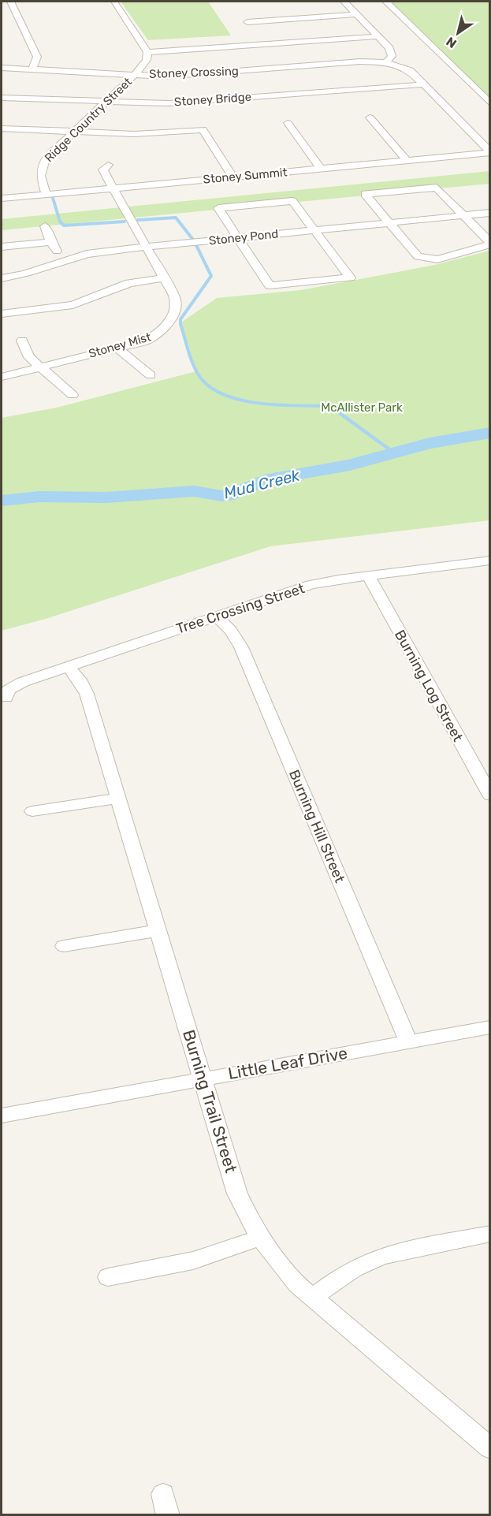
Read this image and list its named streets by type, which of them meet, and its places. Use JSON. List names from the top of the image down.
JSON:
{
  "streets": {
    "street": [
      "Stoney Crossing",
      "Stoney Bridge",
      "Ridge Country Street",
      "Stoney Summit",
      "Stoney Pond",
      "Stoney Mist",
      "Tree Crossing Street",
      "Burning Log Street",
      "Burning Hill Street",
      "Little Leaf Drive",
      "Burning Trail Street"
    ]
  },
  "crossings": [
    ["Stoney Crossing", "Stoney Bridge"],
    ["Stoney Crossing", "Ridge Country Street"],
    ["Stoney Crossing", "Stoney Summit"],
    ["Stoney Bridge", "Ridge Country Street"],
    ["Ridge Country Street", "Stoney Summit"],
    ["Stoney Summit", "Stoney Mist"],
    ["Stoney Pond", "Stoney Mist"],
    ["Tree Crossing Street", "Burning Log Street"],
    ["Tree Crossing Street", "Burning Hill Street"],
    ["Tree Crossing Street", "Burning Trail Street"],
    ["Burning Hill Street", "Little Leaf Drive"],
    ["Little Leaf Drive", "Burning Trail Street"]
  ],
  "water": ["Mud Creek"],
  "parks": ["McAllister Park"],
  "north": "bottom left"
}
